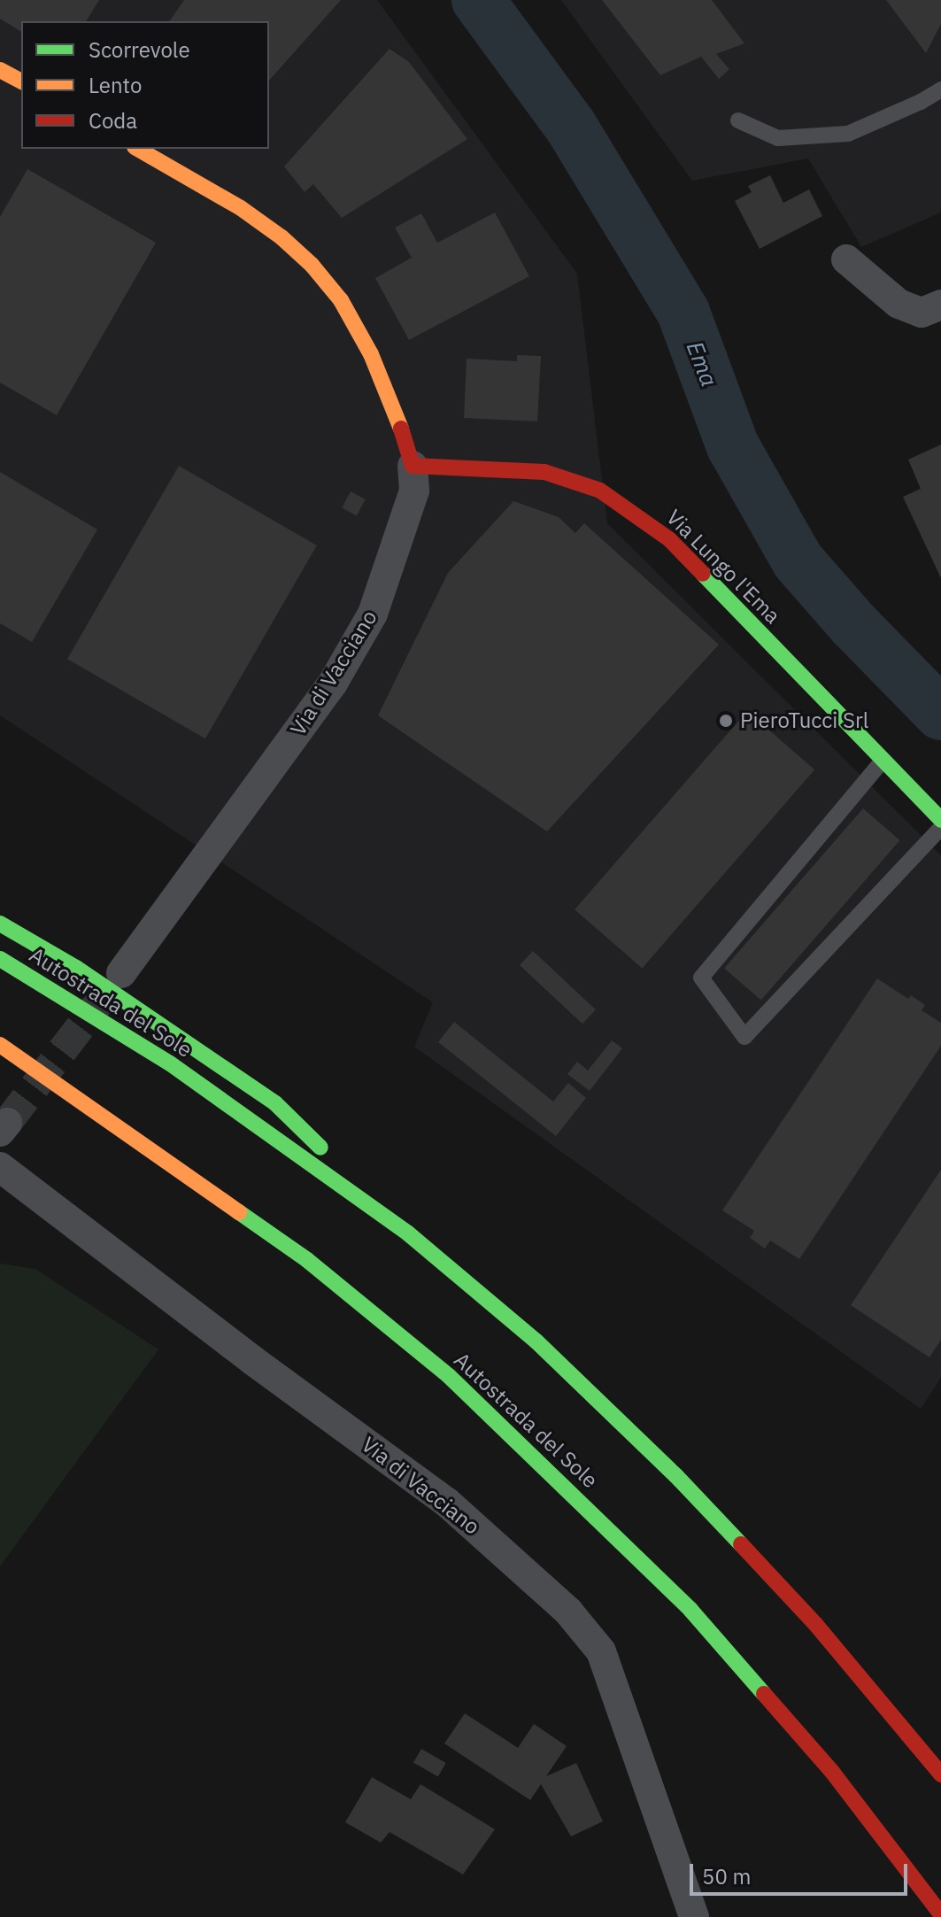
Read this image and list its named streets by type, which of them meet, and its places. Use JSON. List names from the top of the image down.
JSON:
{
  "streets": {
    "main road": ["Via Lungo l'Ema", "Via di Vacciano", "Autostrada del Sole"]
  },
  "crossings": [
    ["Via Lungo l'Ema", "Via di Vacciano"]
  ],
  "water": ["Ema"],
  "places": ["PieroTucci Srl"],
  "legend": ["Scorrevole", "Lento", "Coda"],
  "scale_bar": "50 m"
}
